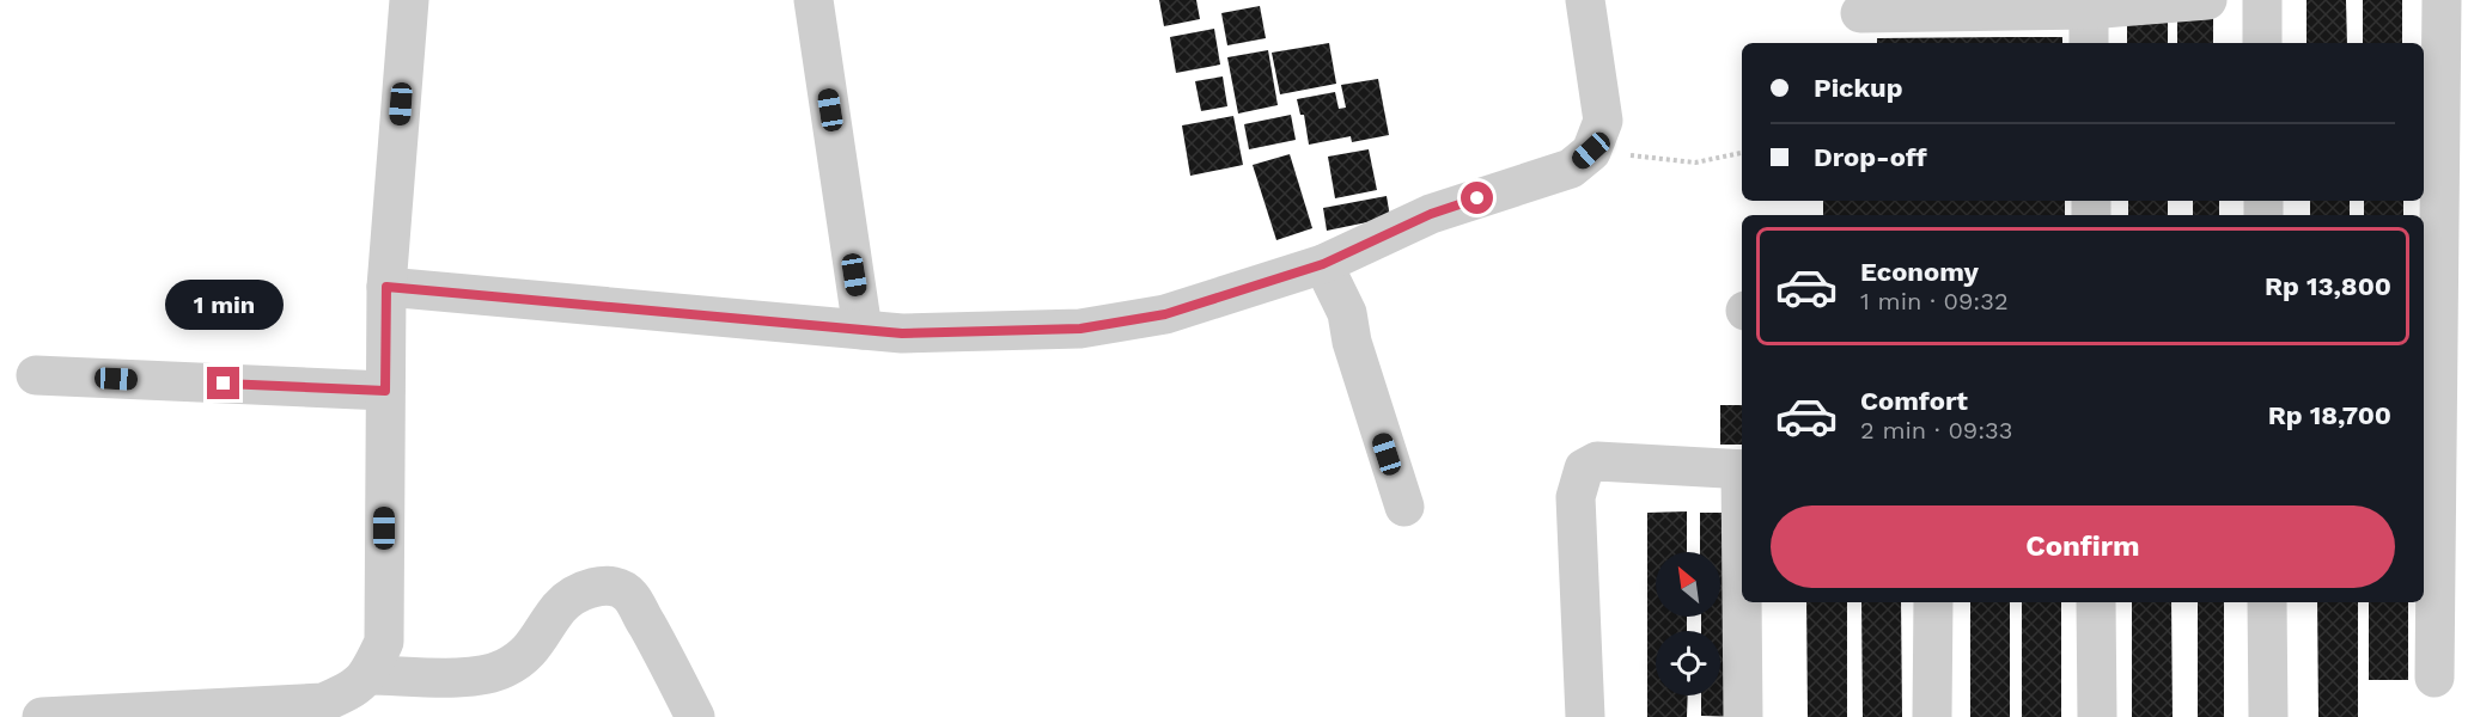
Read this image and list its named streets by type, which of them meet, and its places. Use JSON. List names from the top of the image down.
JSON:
{
  "north": "top left",
  "page": {
    "banner": ["Pickup", "Drop-off"],
    "list": [
      {
        "name": "Economy",
        "note": "1 min · 09:32",
        "value": "Rp 13,800"
      },
      {
        "name": "Comfort",
        "note": "2 min · 09:33",
        "value": "Rp 18,700"
      }
    ],
    "bubble": "1 min",
    "buttons": "Confirm"
  }
}
